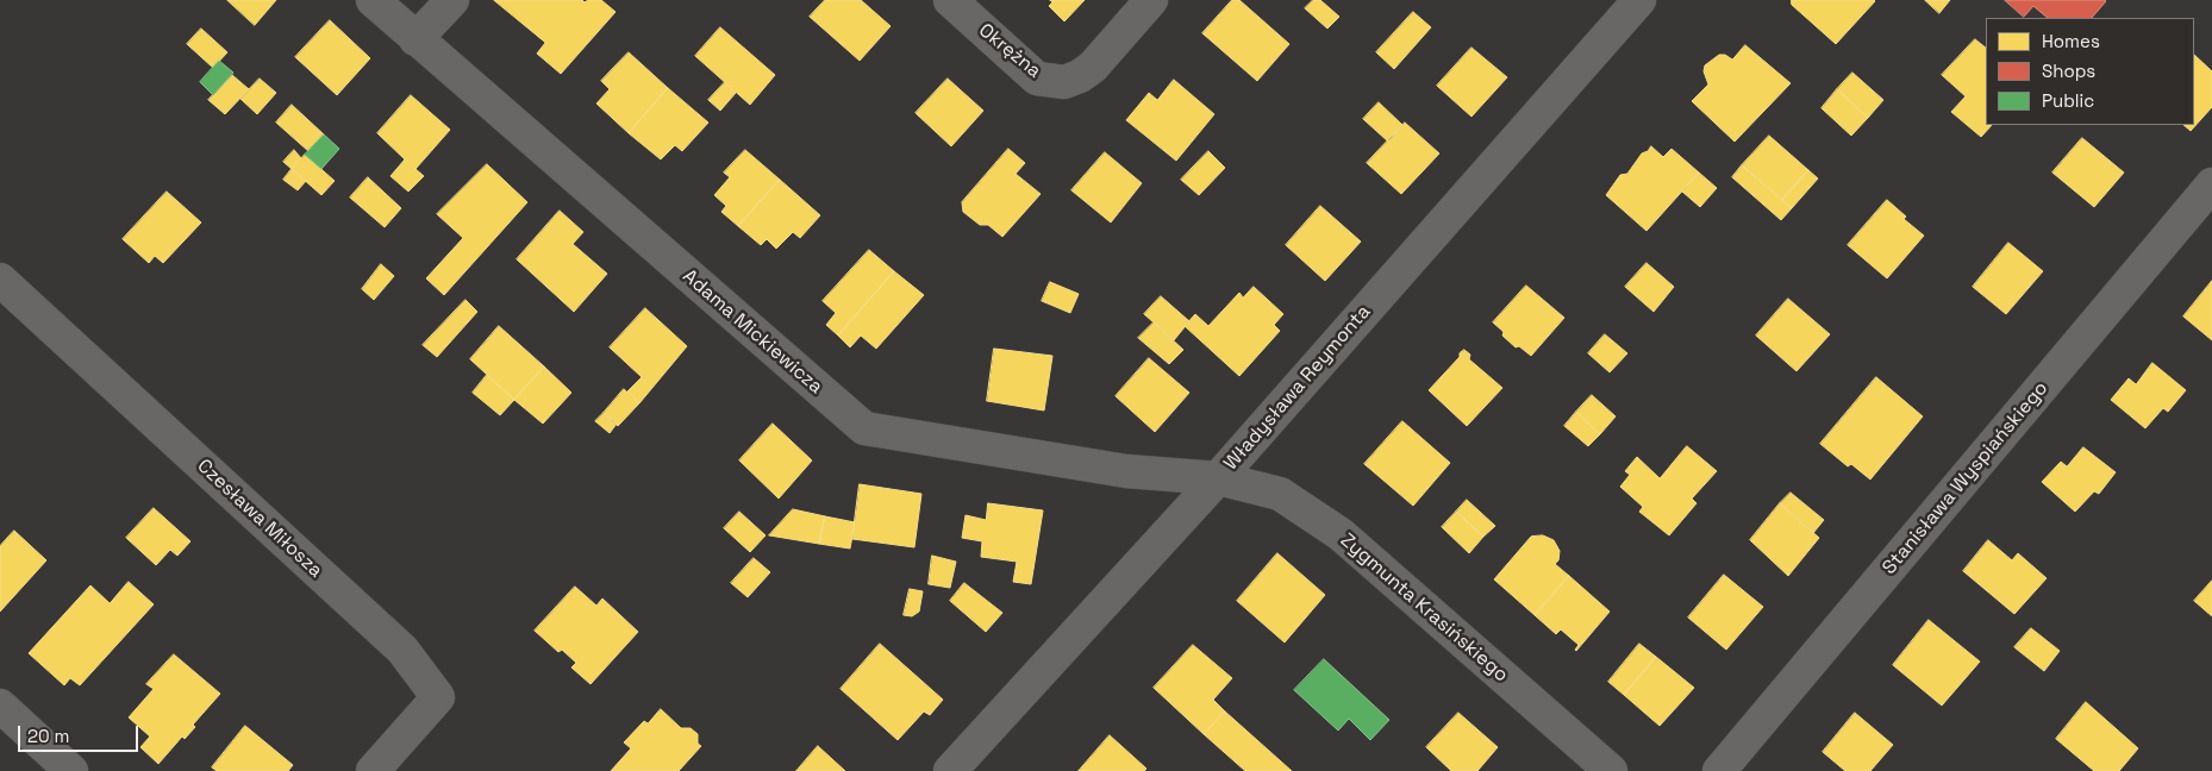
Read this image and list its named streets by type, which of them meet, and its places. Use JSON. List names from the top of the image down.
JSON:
{
  "streets": {
    "street": [
      "Okrężna",
      "Adama Mickiewicza",
      "Władysława Reymonta",
      "Stanisława Wyspiańskiego",
      "Czesława Miłosza",
      "Zygmunta Krasińskiego"
    ]
  },
  "crossings": [
    ["Adama Mickiewicza", "Władysława Reymonta"],
    ["Adama Mickiewicza", "Zygmunta Krasińskiego"],
    ["Władysława Reymonta", "Zygmunta Krasińskiego"]
  ],
  "legend": ["Homes", "Shops", "Public"],
  "scale_bar": "20 m"
}
